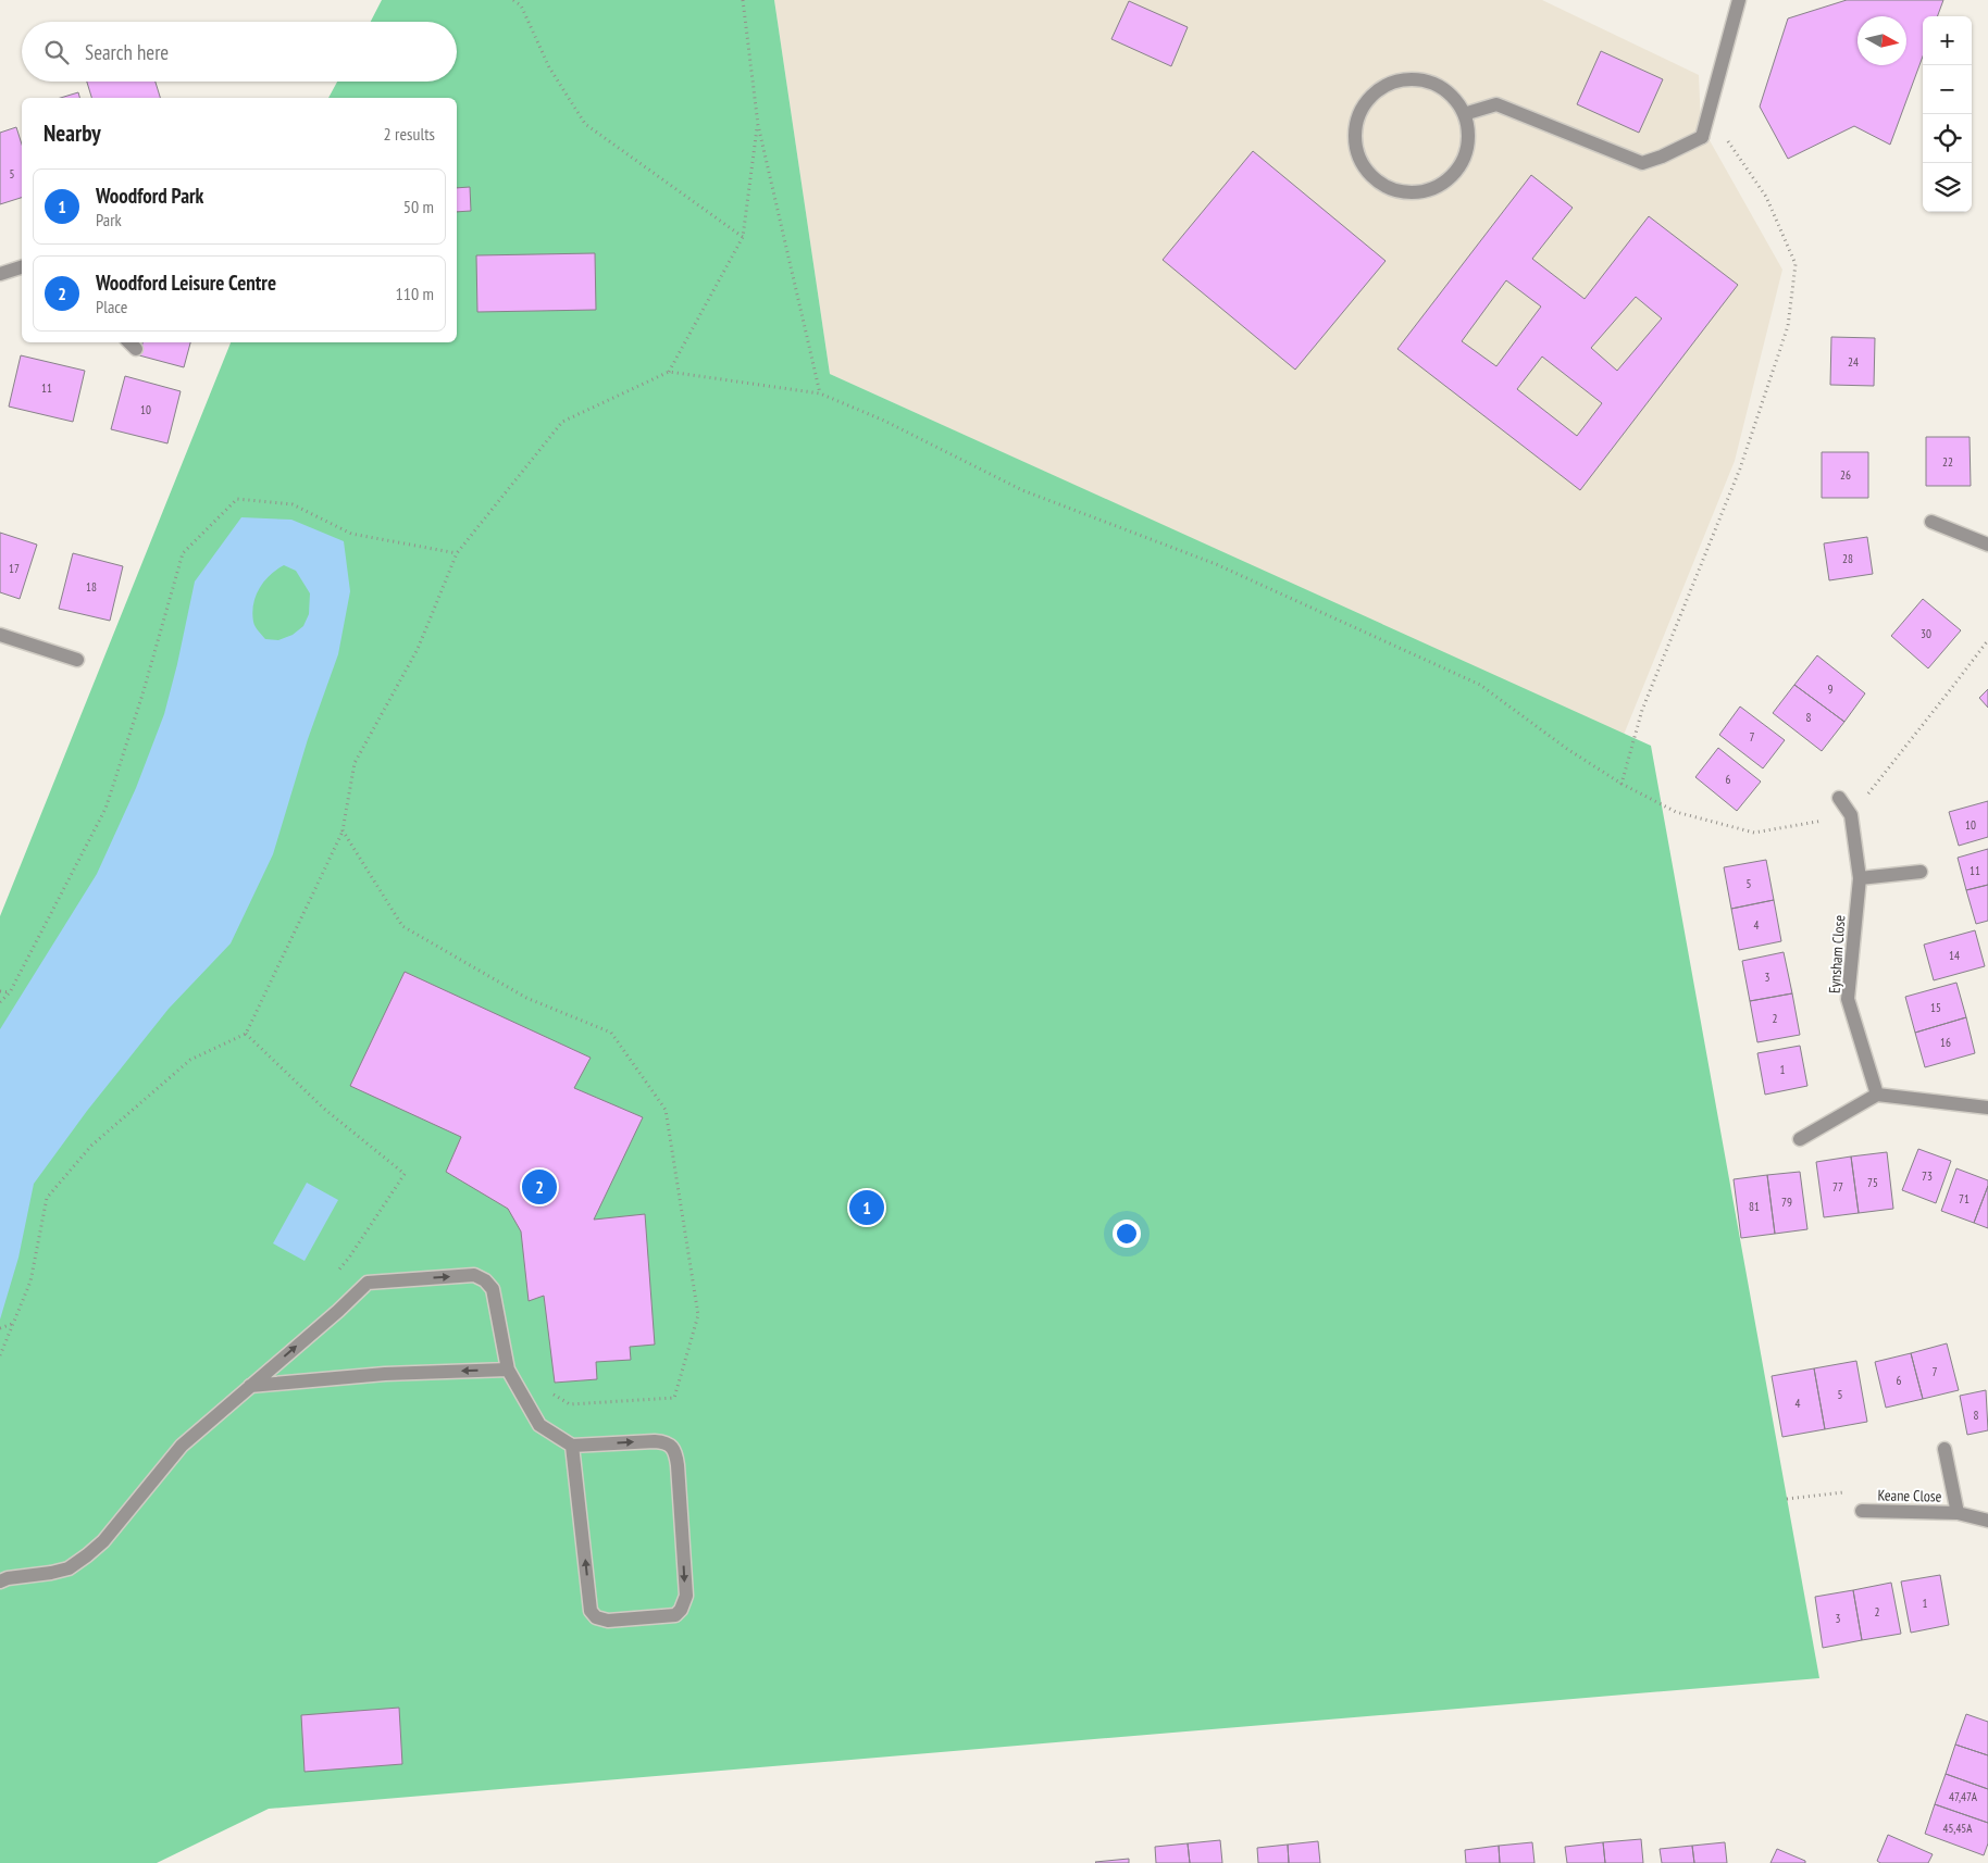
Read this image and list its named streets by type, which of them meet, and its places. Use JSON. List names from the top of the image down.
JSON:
{
  "streets": {
    "street": ["Eynsham Close", "Keane Close"]
  },
  "house_numbers": [
    "5",
    "24",
    "11",
    "10",
    "22",
    "26",
    "28",
    "17",
    "18",
    "30",
    "9",
    "8",
    "7",
    "6",
    "10",
    "11",
    "5",
    "4",
    "14",
    "3",
    "15",
    "2",
    "16",
    "1",
    "73",
    "75",
    "77",
    "71",
    "79",
    "81",
    "7",
    "6",
    "5",
    "4",
    "8",
    "1",
    "2",
    "3",
    "47,47A",
    "45,45A"
  ],
  "north": "right",
  "page": {
    "map_buttons": ["+", "−"],
    "search": "Search here",
    "heading": ["Nearby", "2 results"],
    "list": [
      {
        "mark": "1",
        "name": "Woodford Park",
        "note": "Park",
        "value": "50 m"
      },
      {
        "mark": "2",
        "name": "Woodford Leisure Centre",
        "note": "Place",
        "value": "110 m"
      }
    ],
    "pins": ["2", "1"]
  }
}
